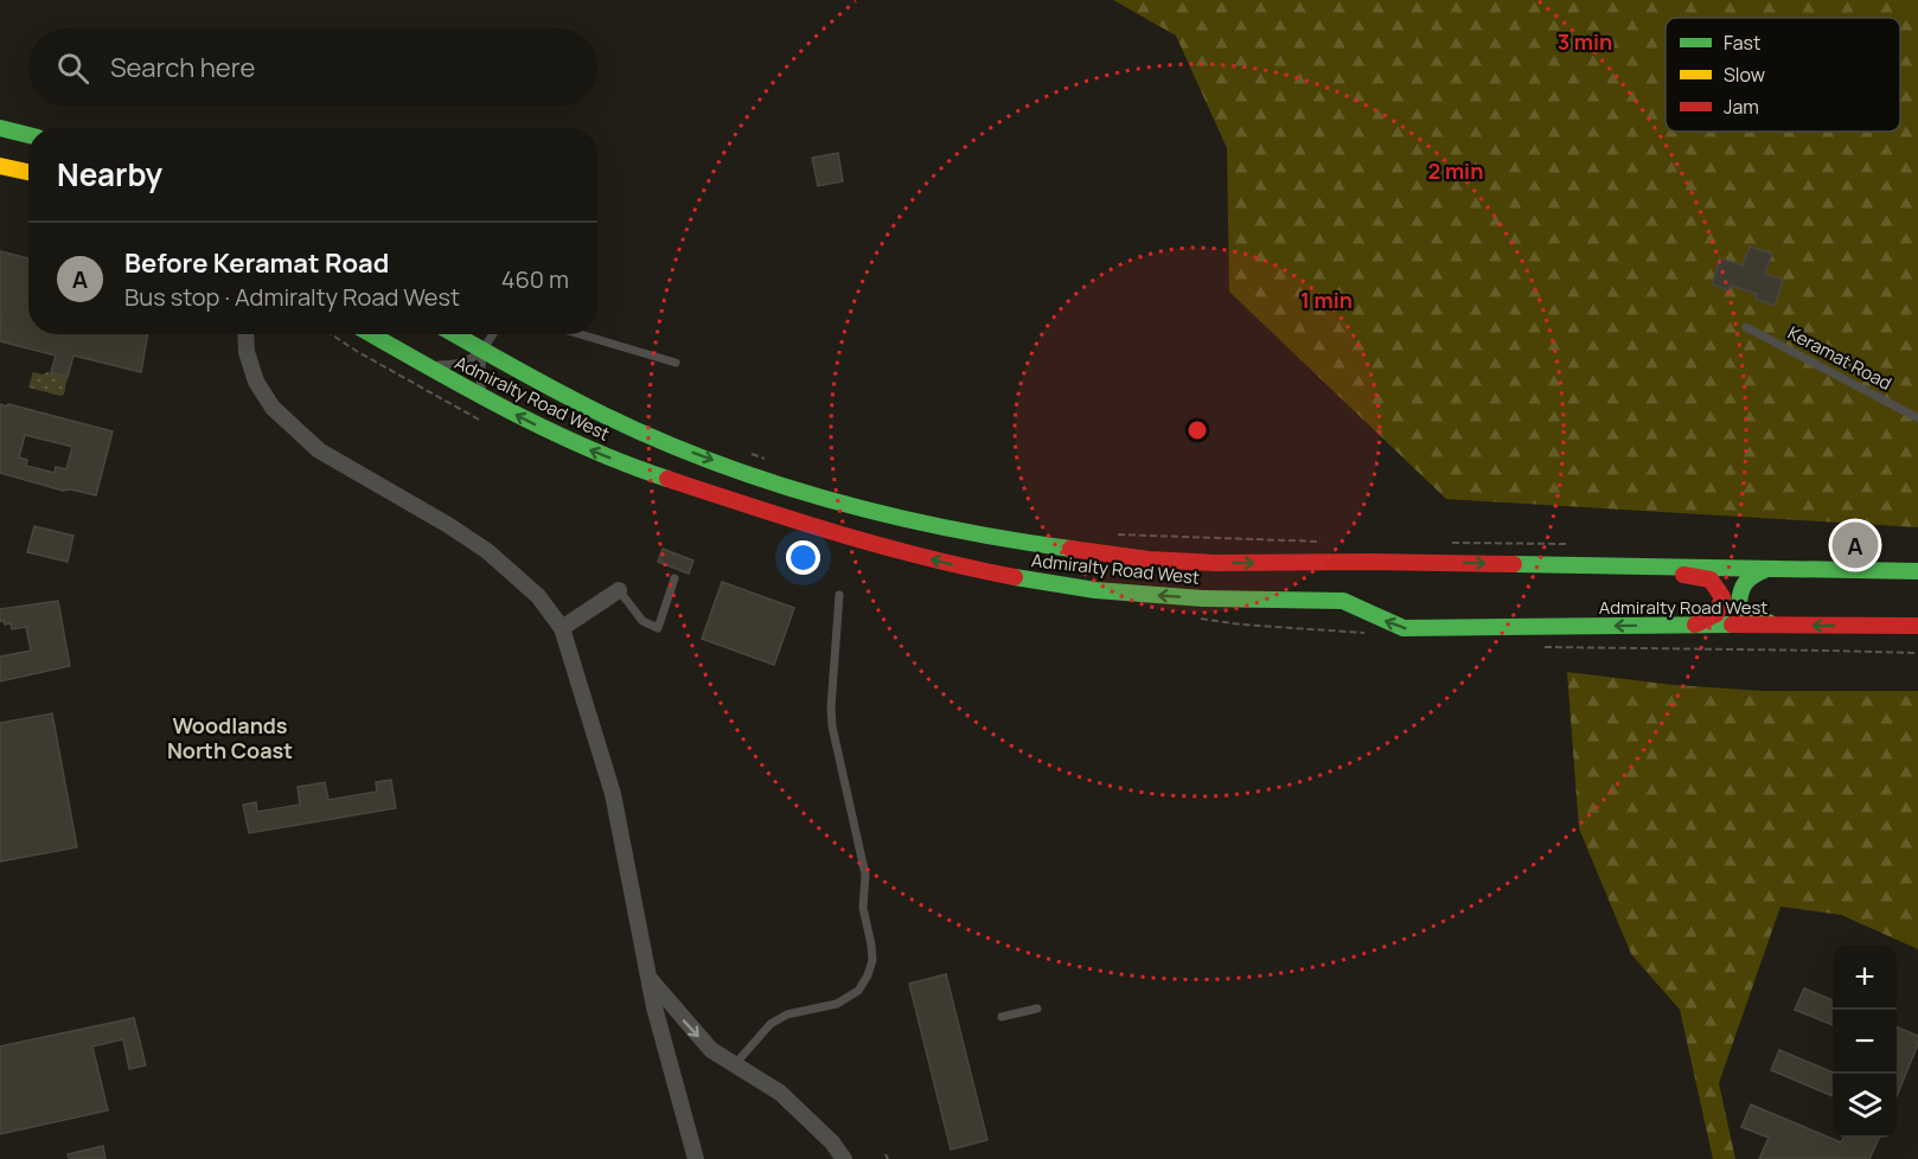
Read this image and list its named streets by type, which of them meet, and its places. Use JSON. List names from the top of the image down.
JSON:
{
  "streets": {
    "main road": ["Admiralty Road West"],
    "lane": ["Keramat Road"]
  },
  "districts": ["Woodlands North Coast"],
  "legend": ["Fast", "Slow", "Jam"],
  "page": {
    "search": "Search here",
    "heading": "Nearby",
    "list": [
      {
        "mark": "A",
        "name": "Before Keramat Road",
        "note": "Bus stop · Admiralty Road West",
        "value": "460 m"
      }
    ],
    "pins": "A",
    "map_buttons": ["+", "−"]
  },
  "rings": ["3 min", "2 min", "1 min"]
}
